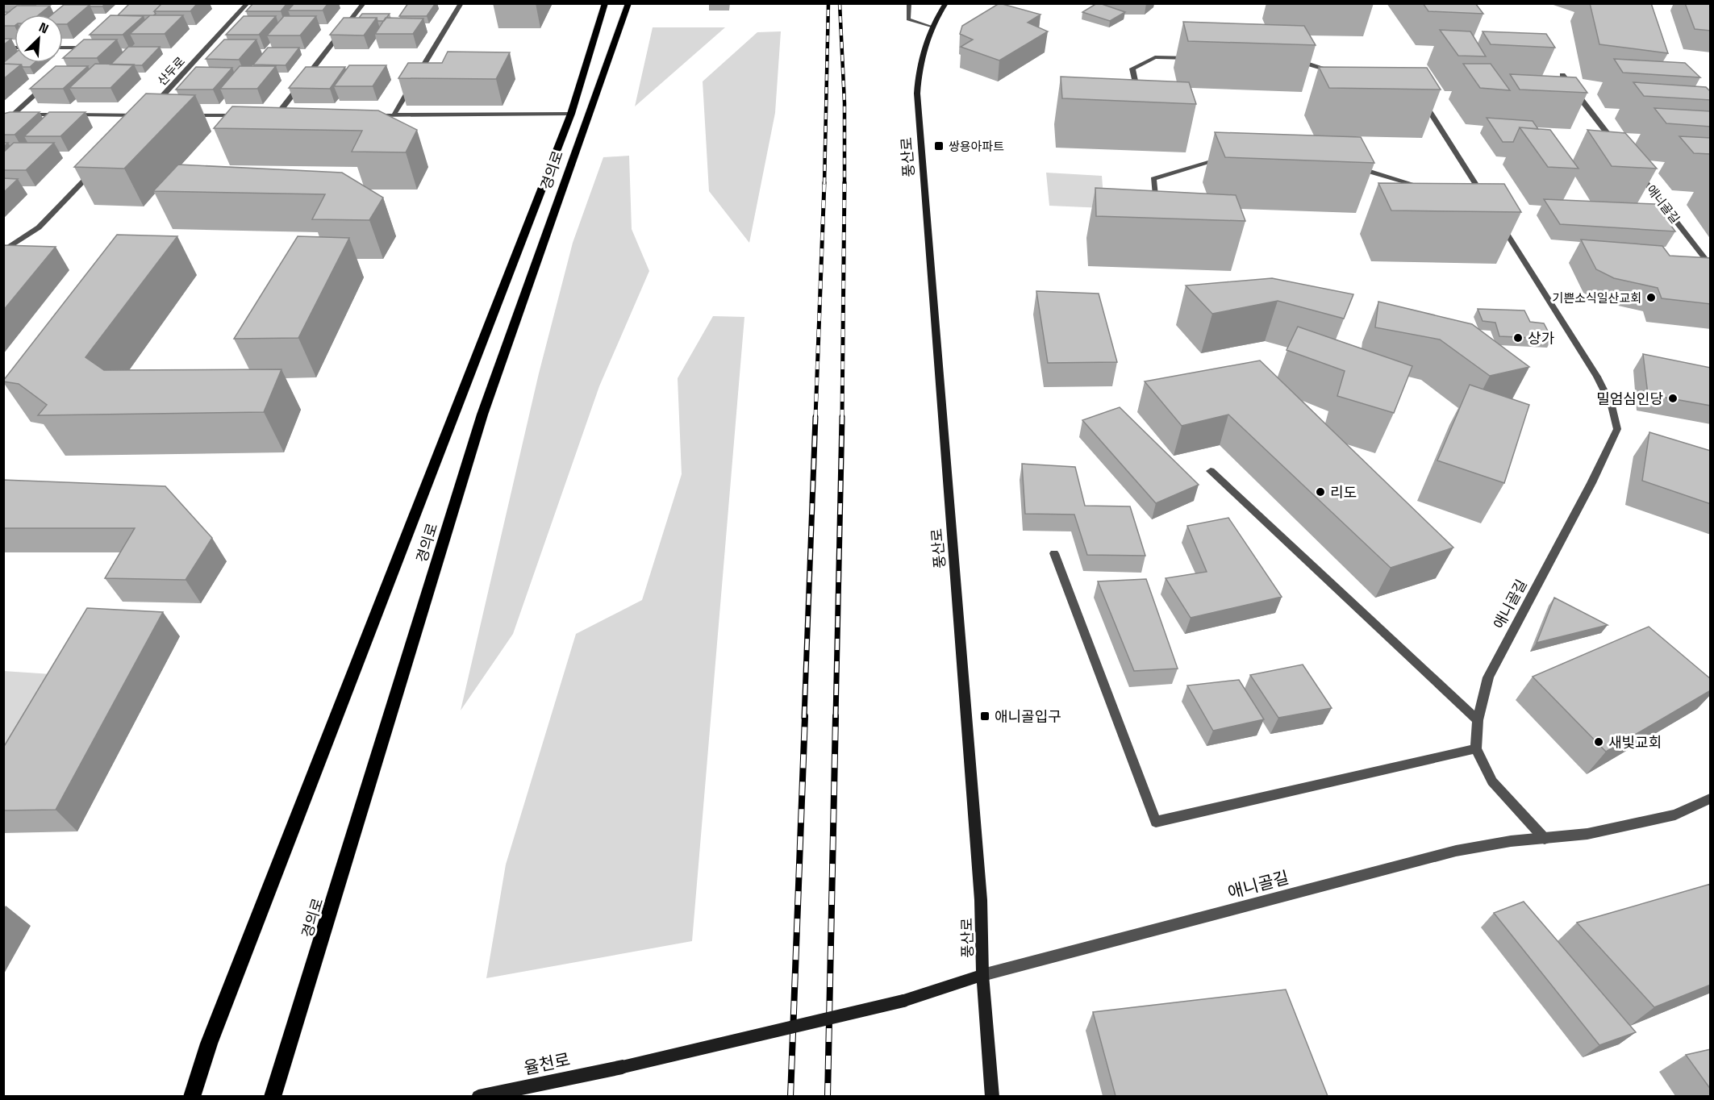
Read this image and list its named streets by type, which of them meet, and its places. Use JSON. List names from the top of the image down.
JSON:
{
  "streets": {
    "main road": ["풍산로", "경의로", "율천로"],
    "street": ["산두로", "애니골길"]
  },
  "crossings": [
    ["풍산로", "애니골길"],
    ["풍산로", "율천로"],
    ["애니골길", "율천로"]
  ],
  "places": {
    "transit": ["쌍용아파트", "애니골입구"],
    "other": [
      "기쁜소식일산교회",
      "상가",
      "밀엄심인당",
      "리도",
      "새빛교회"
    ]
  },
  "north": "top right"
}
